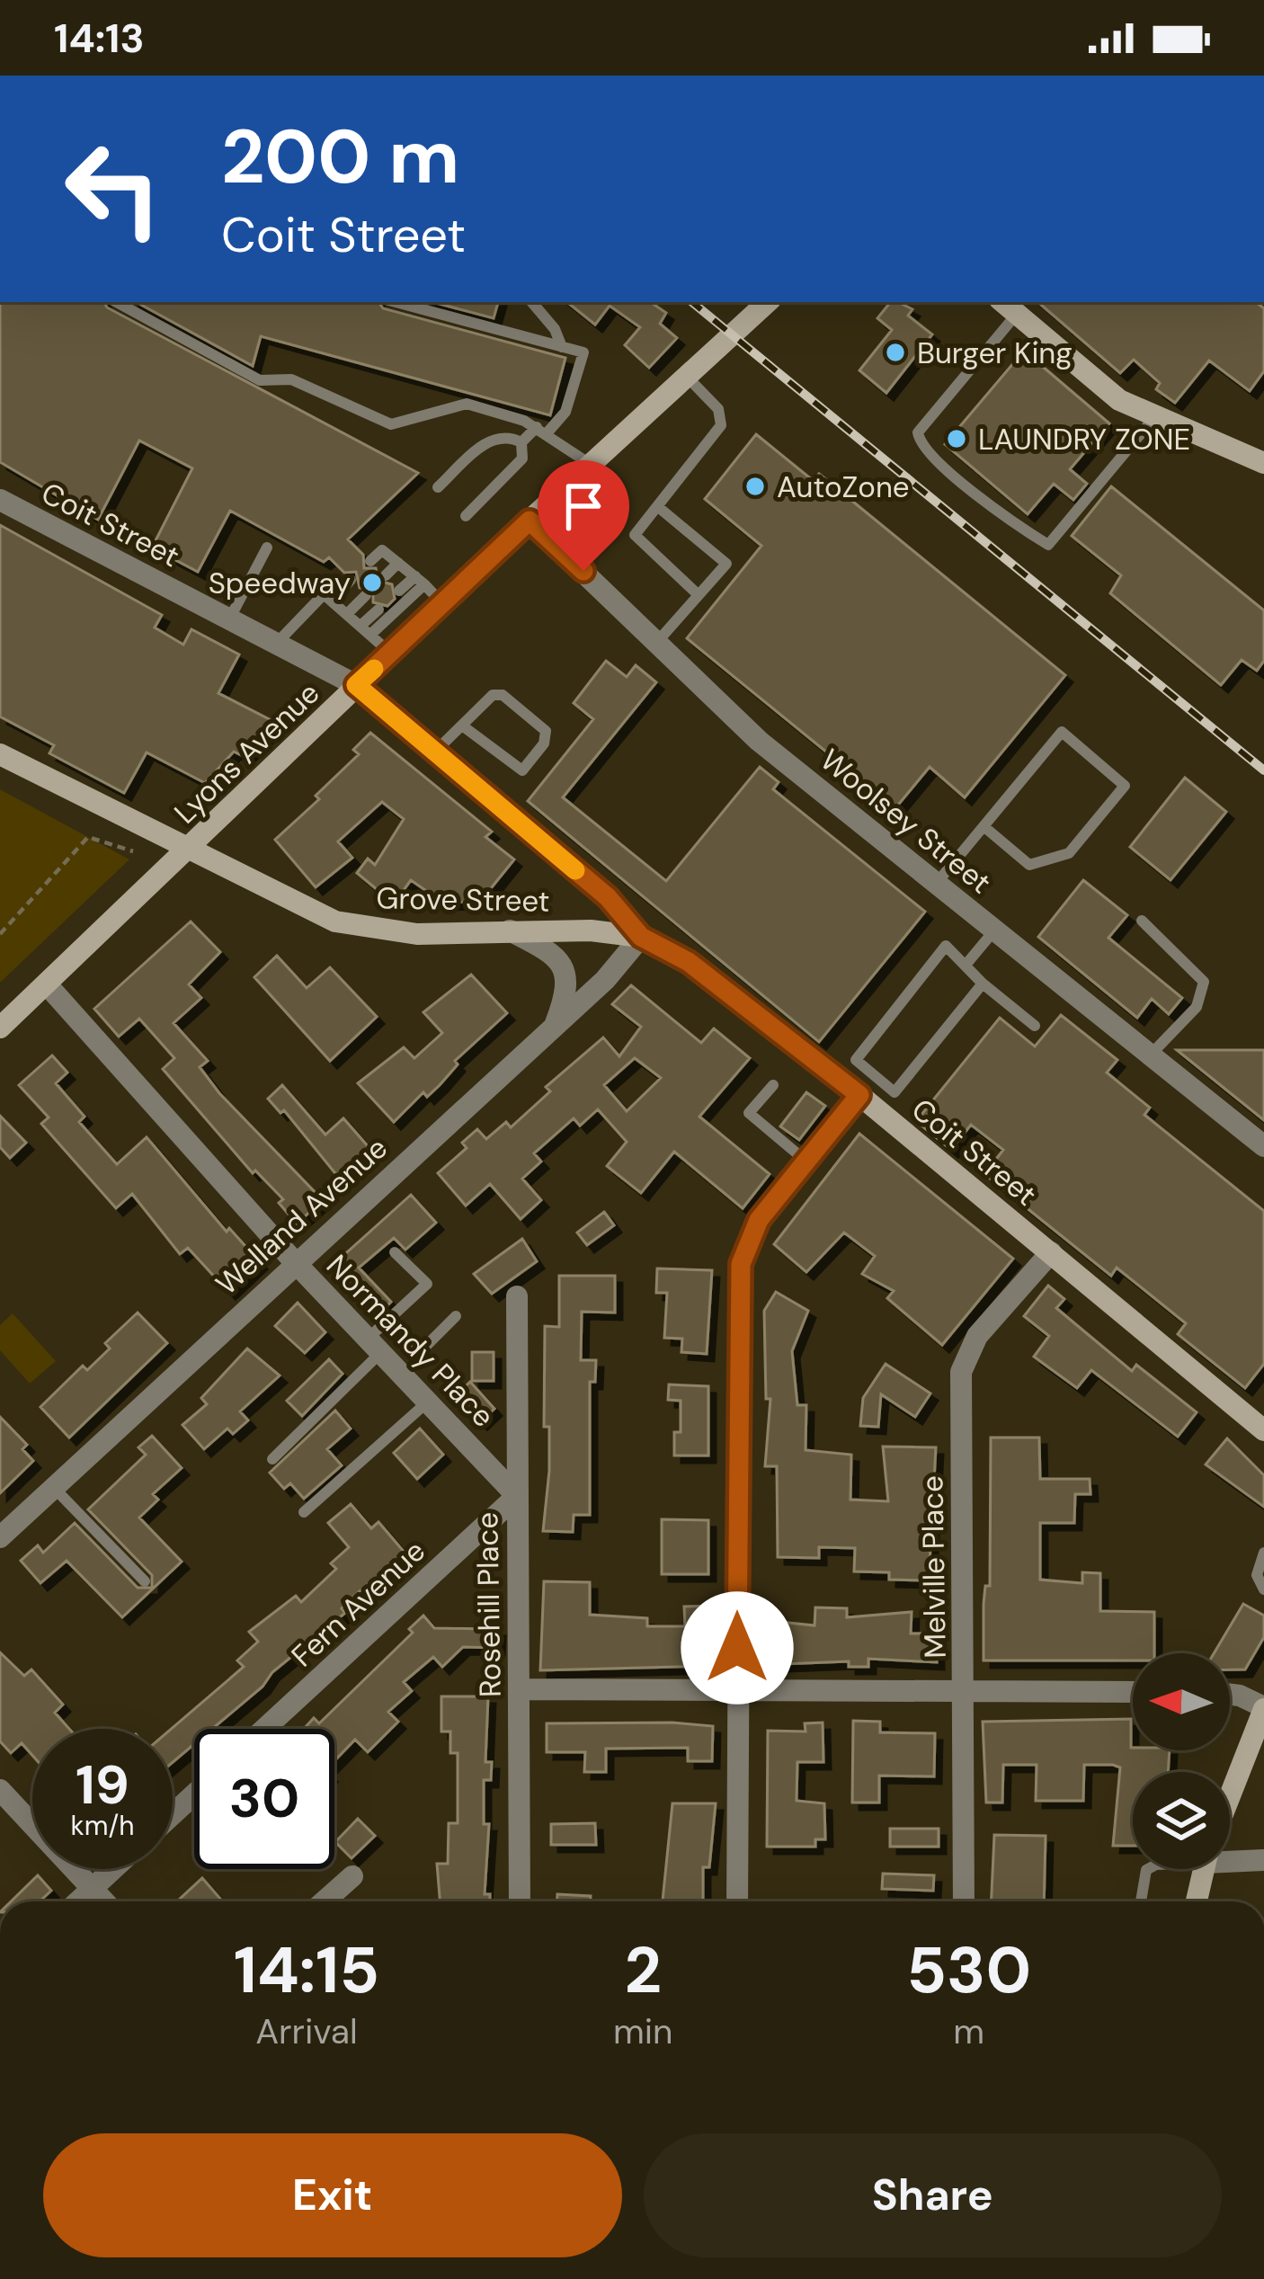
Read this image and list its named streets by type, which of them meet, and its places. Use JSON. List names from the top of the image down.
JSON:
{
  "streets": {
    "main road": ["Coit Street", "Lyons Avenue", "Grove Street"],
    "street": [
      "Woolsey Street",
      "Welland Avenue",
      "Normandy Place",
      "Melville Place",
      "Fern Avenue",
      "Rosehill Place"
    ]
  },
  "crossings": [
    ["Coit Street", "Lyons Avenue"],
    ["Coit Street", "Grove Street"],
    ["Coit Street", "Welland Avenue"],
    ["Coit Street", "Melville Place"],
    ["Lyons Avenue", "Woolsey Street"],
    ["Lyons Avenue", "Grove Street"],
    ["Lyons Avenue", "Normandy Place"],
    ["Grove Street", "Welland Avenue"],
    ["Welland Avenue", "Normandy Place"],
    ["Normandy Place", "Fern Avenue"],
    ["Normandy Place", "Rosehill Place"],
    ["Fern Avenue", "Rosehill Place"]
  ],
  "places": [
    "Burger King",
    "LAUNDRY ZONE",
    "AutoZone",
    "Speedway"
  ],
  "north": "left",
  "page": {
    "status": "14:13",
    "turn": ["200 m", "Coit Street"],
    "speed": "19 km/h",
    "limit": "30",
    "eta": [
      "14:15",
      "Arrival",
      "2",
      "min",
      "530",
      "m"
    ],
    "buttons": ["Exit", "Share"]
  }
}
